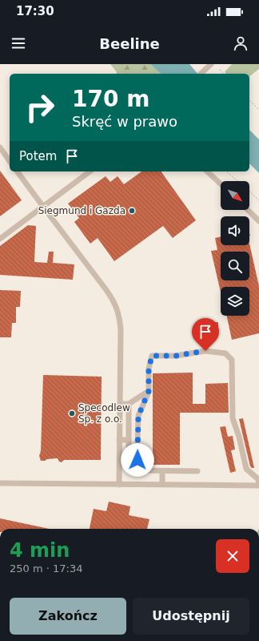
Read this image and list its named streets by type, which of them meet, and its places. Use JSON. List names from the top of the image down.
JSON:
{
  "places": ["Siegmund i Gazda", "Specodlew Sp. z o.o."],
  "north": "bottom right",
  "page": {
    "status": "17:30",
    "header": "Beeline",
    "turn": ["170 m", "Skręć w prawo"],
    "then": "Potem",
    "heading": ["4 min", "250 m · 17:34"],
    "buttons": ["Zakończ", "Udostępnij"]
  }
}
